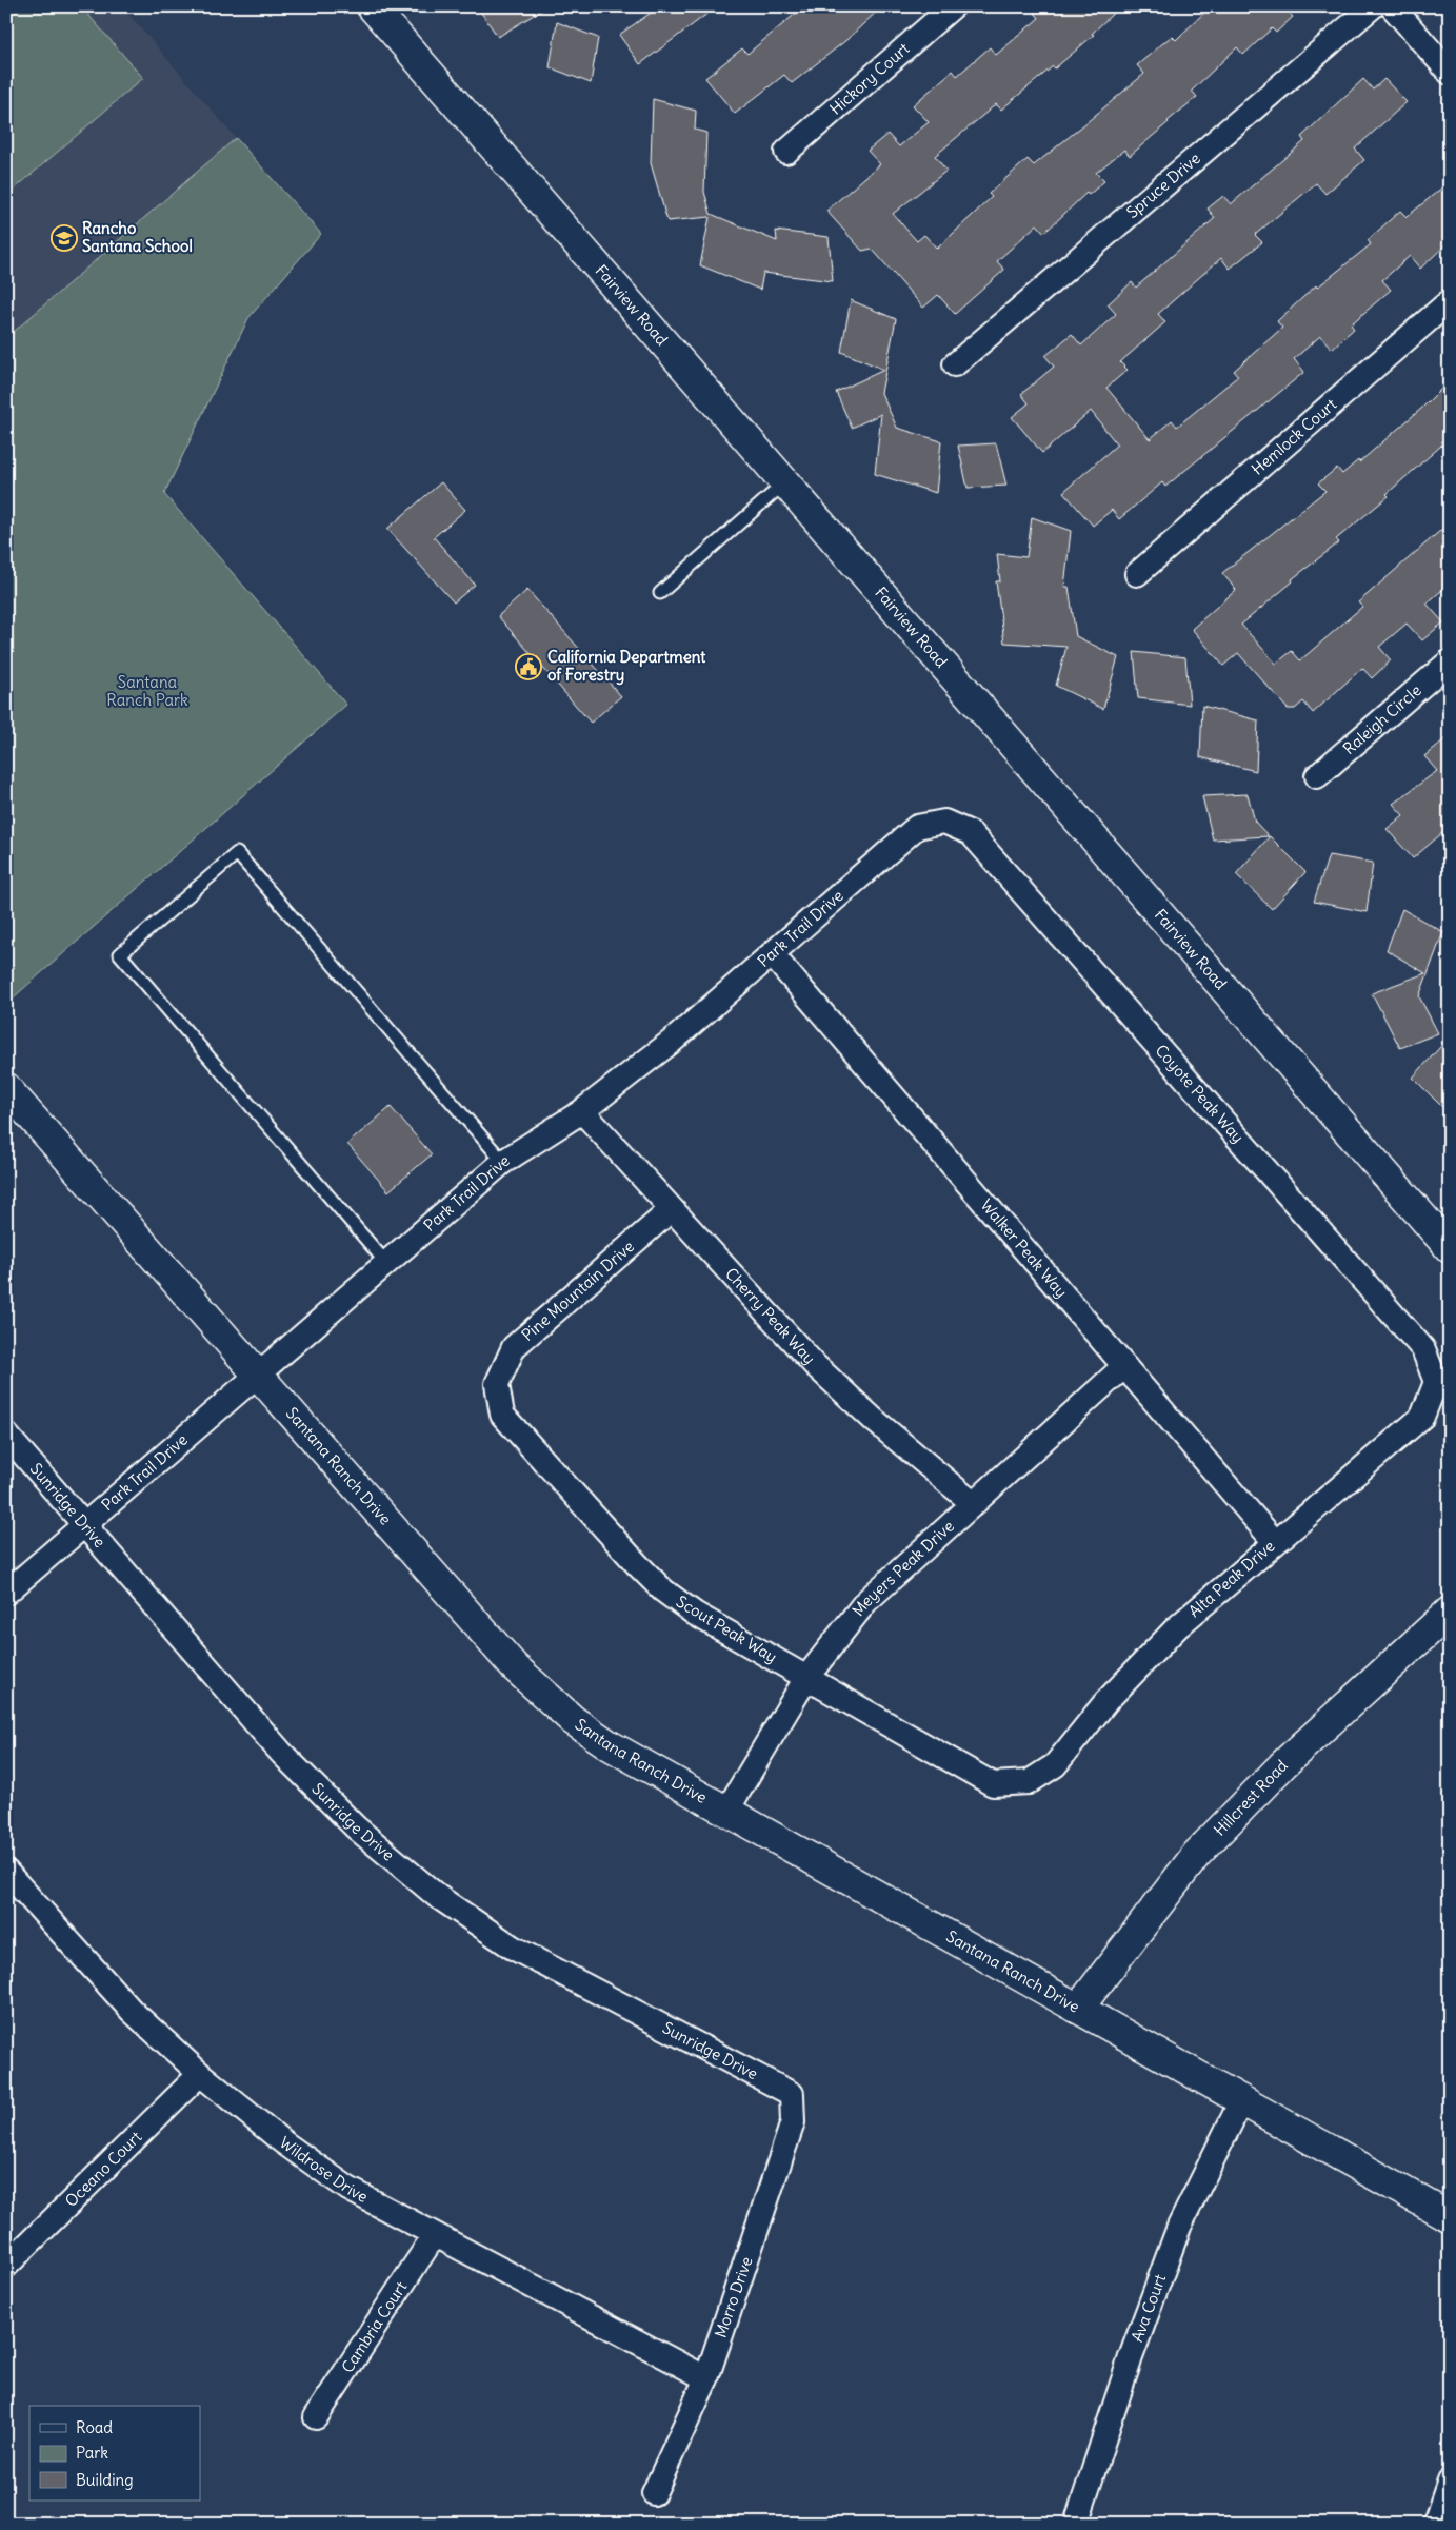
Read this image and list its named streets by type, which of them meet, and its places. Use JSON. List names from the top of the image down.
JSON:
{
  "streets": {
    "street": [
      "Hickory Court",
      "Spruce Drive",
      "Fairview Road",
      "Hemlock Court",
      "Raleigh Circle",
      "Park Trail Drive",
      "Coyote Peak Way",
      "Walker Peak Way",
      "Pine Mountain Drive",
      "Cherry Peak Way",
      "Santana Ranch Drive",
      "Sunridge Drive",
      "Meyers Peak Drive",
      "Alta Peak Drive",
      "Scout Peak Way",
      "Hillcrest Road",
      "Oceano Court",
      "Wildrose Drive",
      "Morro Drive",
      "Ava Court",
      "Cambria Court"
    ]
  },
  "crossings": [
    ["Park Trail Drive", "Coyote Peak Way"],
    ["Park Trail Drive", "Walker Peak Way"],
    ["Park Trail Drive", "Cherry Peak Way"],
    ["Park Trail Drive", "Santana Ranch Drive"],
    ["Park Trail Drive", "Sunridge Drive"],
    ["Coyote Peak Way", "Alta Peak Drive"],
    ["Walker Peak Way", "Meyers Peak Drive"],
    ["Walker Peak Way", "Alta Peak Drive"],
    ["Pine Mountain Drive", "Cherry Peak Way"],
    ["Pine Mountain Drive", "Scout Peak Way"],
    ["Cherry Peak Way", "Meyers Peak Drive"],
    ["Santana Ranch Drive", "Meyers Peak Drive"],
    ["Santana Ranch Drive", "Hillcrest Road"],
    ["Santana Ranch Drive", "Ava Court"],
    ["Sunridge Drive", "Morro Drive"],
    ["Meyers Peak Drive", "Scout Peak Way"],
    ["Alta Peak Drive", "Scout Peak Way"],
    ["Oceano Court", "Wildrose Drive"],
    ["Wildrose Drive", "Morro Drive"],
    ["Wildrose Drive", "Cambria Court"]
  ],
  "parks": ["Santana Ranch Park"],
  "places": {
    "school or university": ["Rancho Santana School"],
    "public building": ["California Department of Forestry"]
  },
  "legend": ["Road", "Park", "Building"]
}
